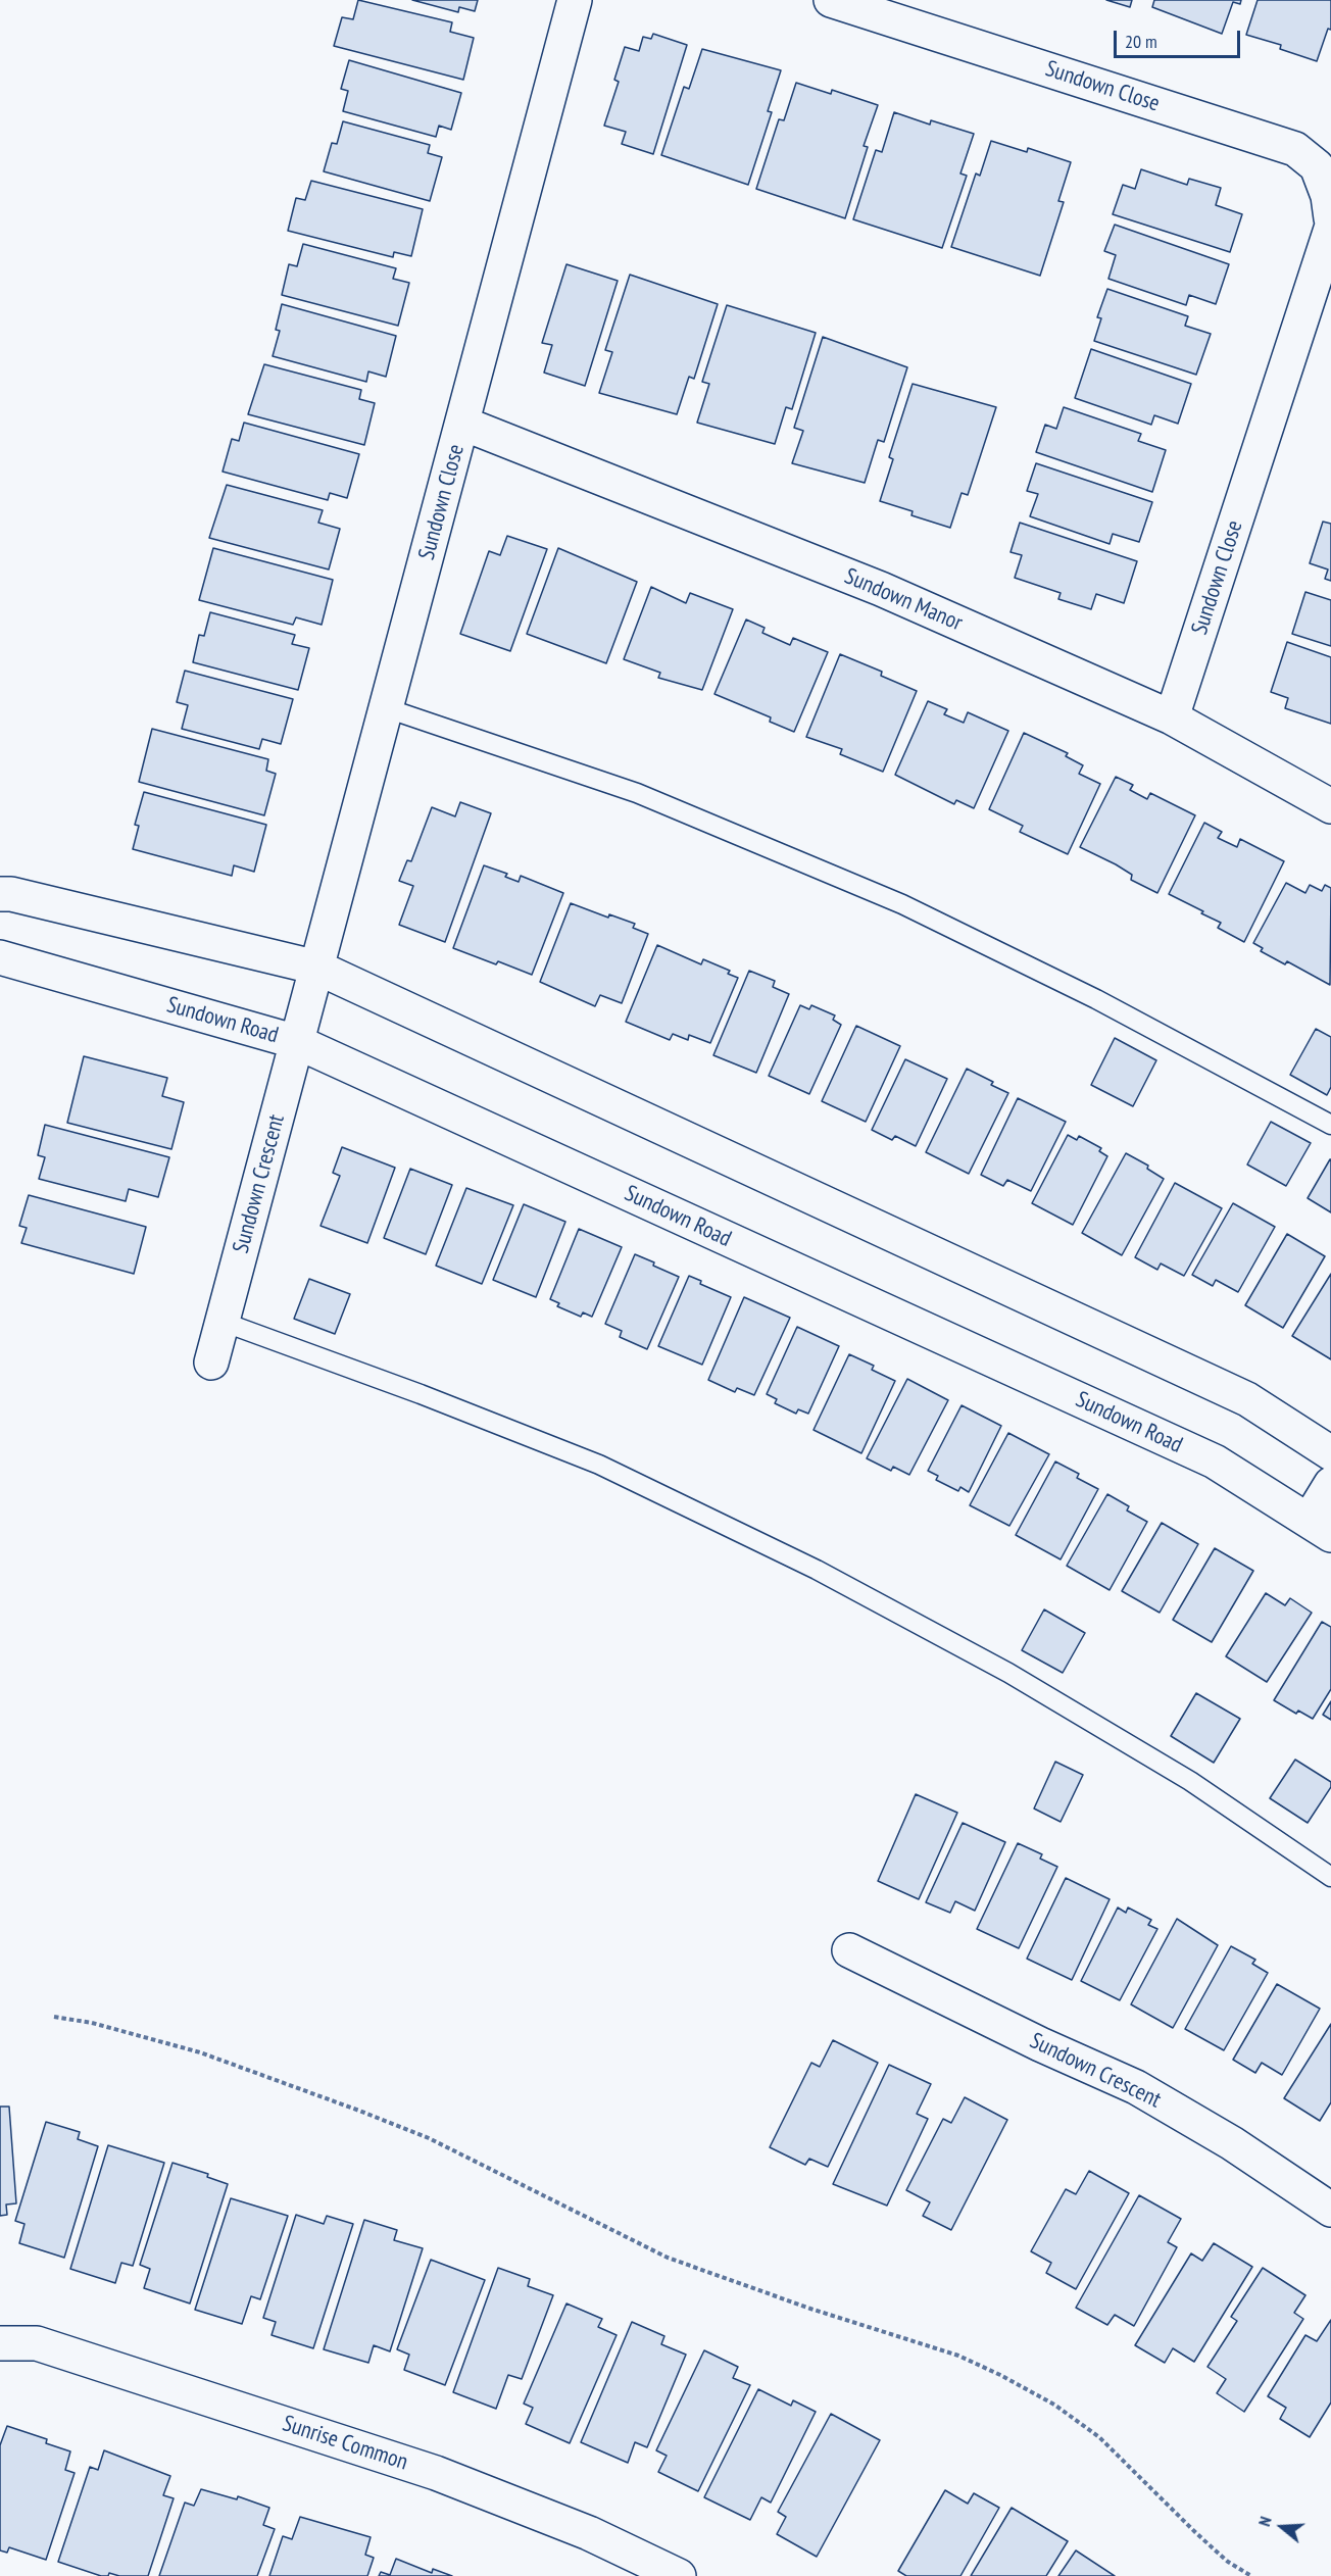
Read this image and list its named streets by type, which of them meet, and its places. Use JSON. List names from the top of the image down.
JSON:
{
  "streets": {
    "street": [
      "Sundown Close",
      "Sundown Manor",
      "Sundown Road",
      "Sundown Crescent",
      "Sunrise Common"
    ]
  },
  "crossings": [
    ["Sundown Close", "Sundown Manor"],
    ["Sundown Close", "Sundown Crescent"],
    ["Sundown Road", "Sundown Crescent"]
  ],
  "scale_bar": "20 m",
  "north": "left"
}
